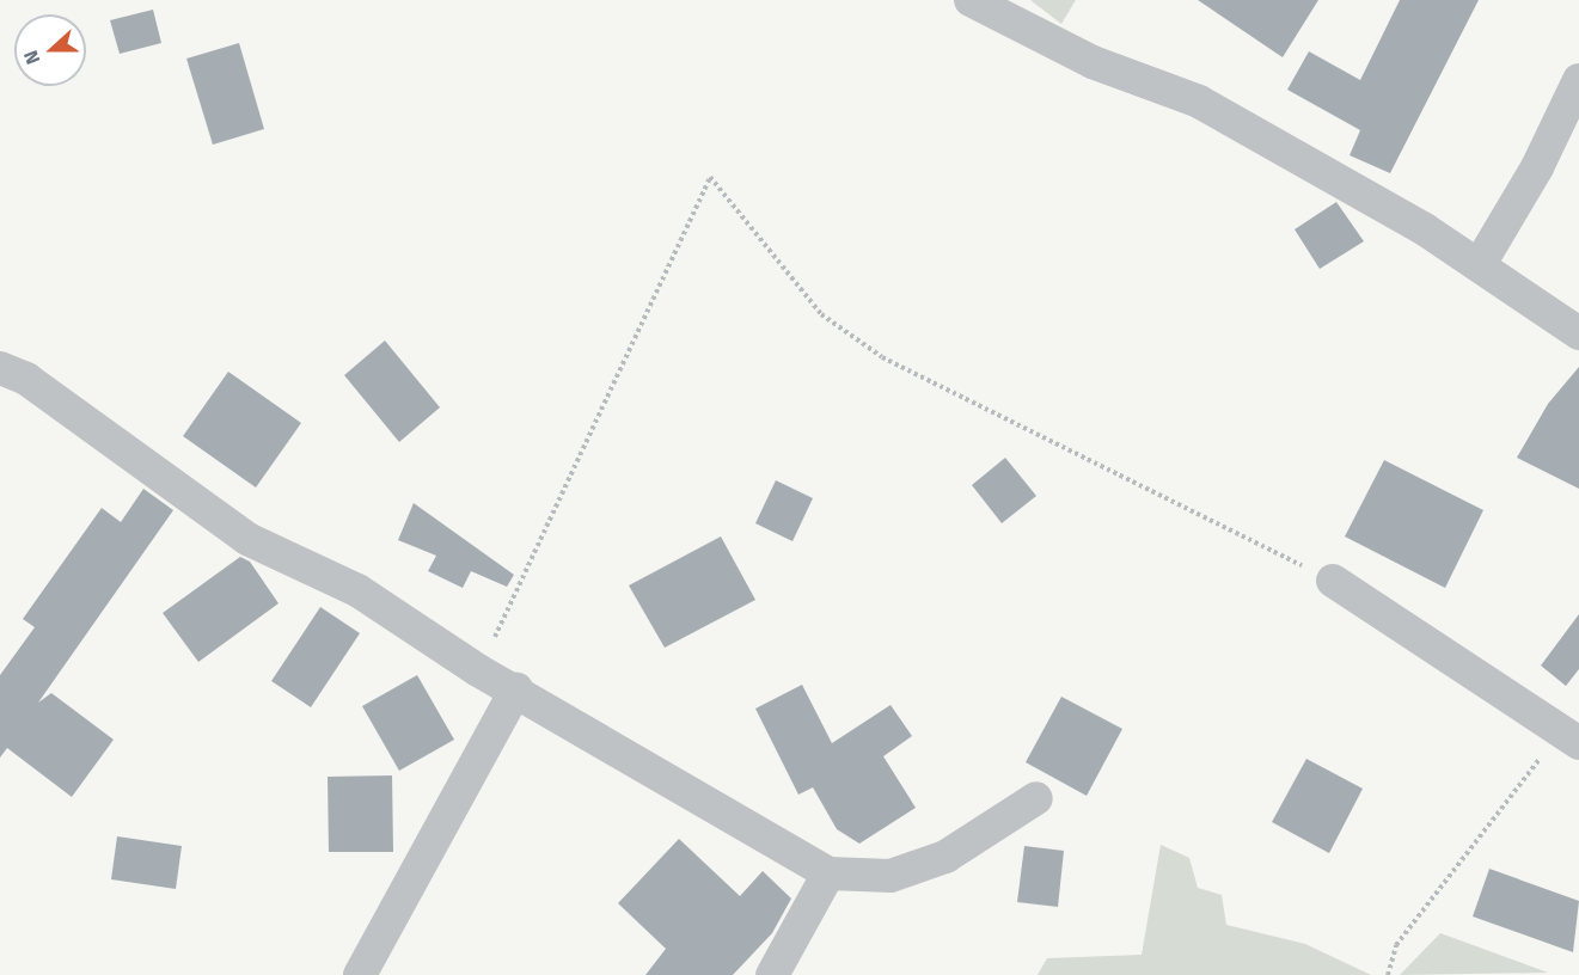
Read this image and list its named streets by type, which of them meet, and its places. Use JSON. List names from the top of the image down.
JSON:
{
  "north": "left"
}
